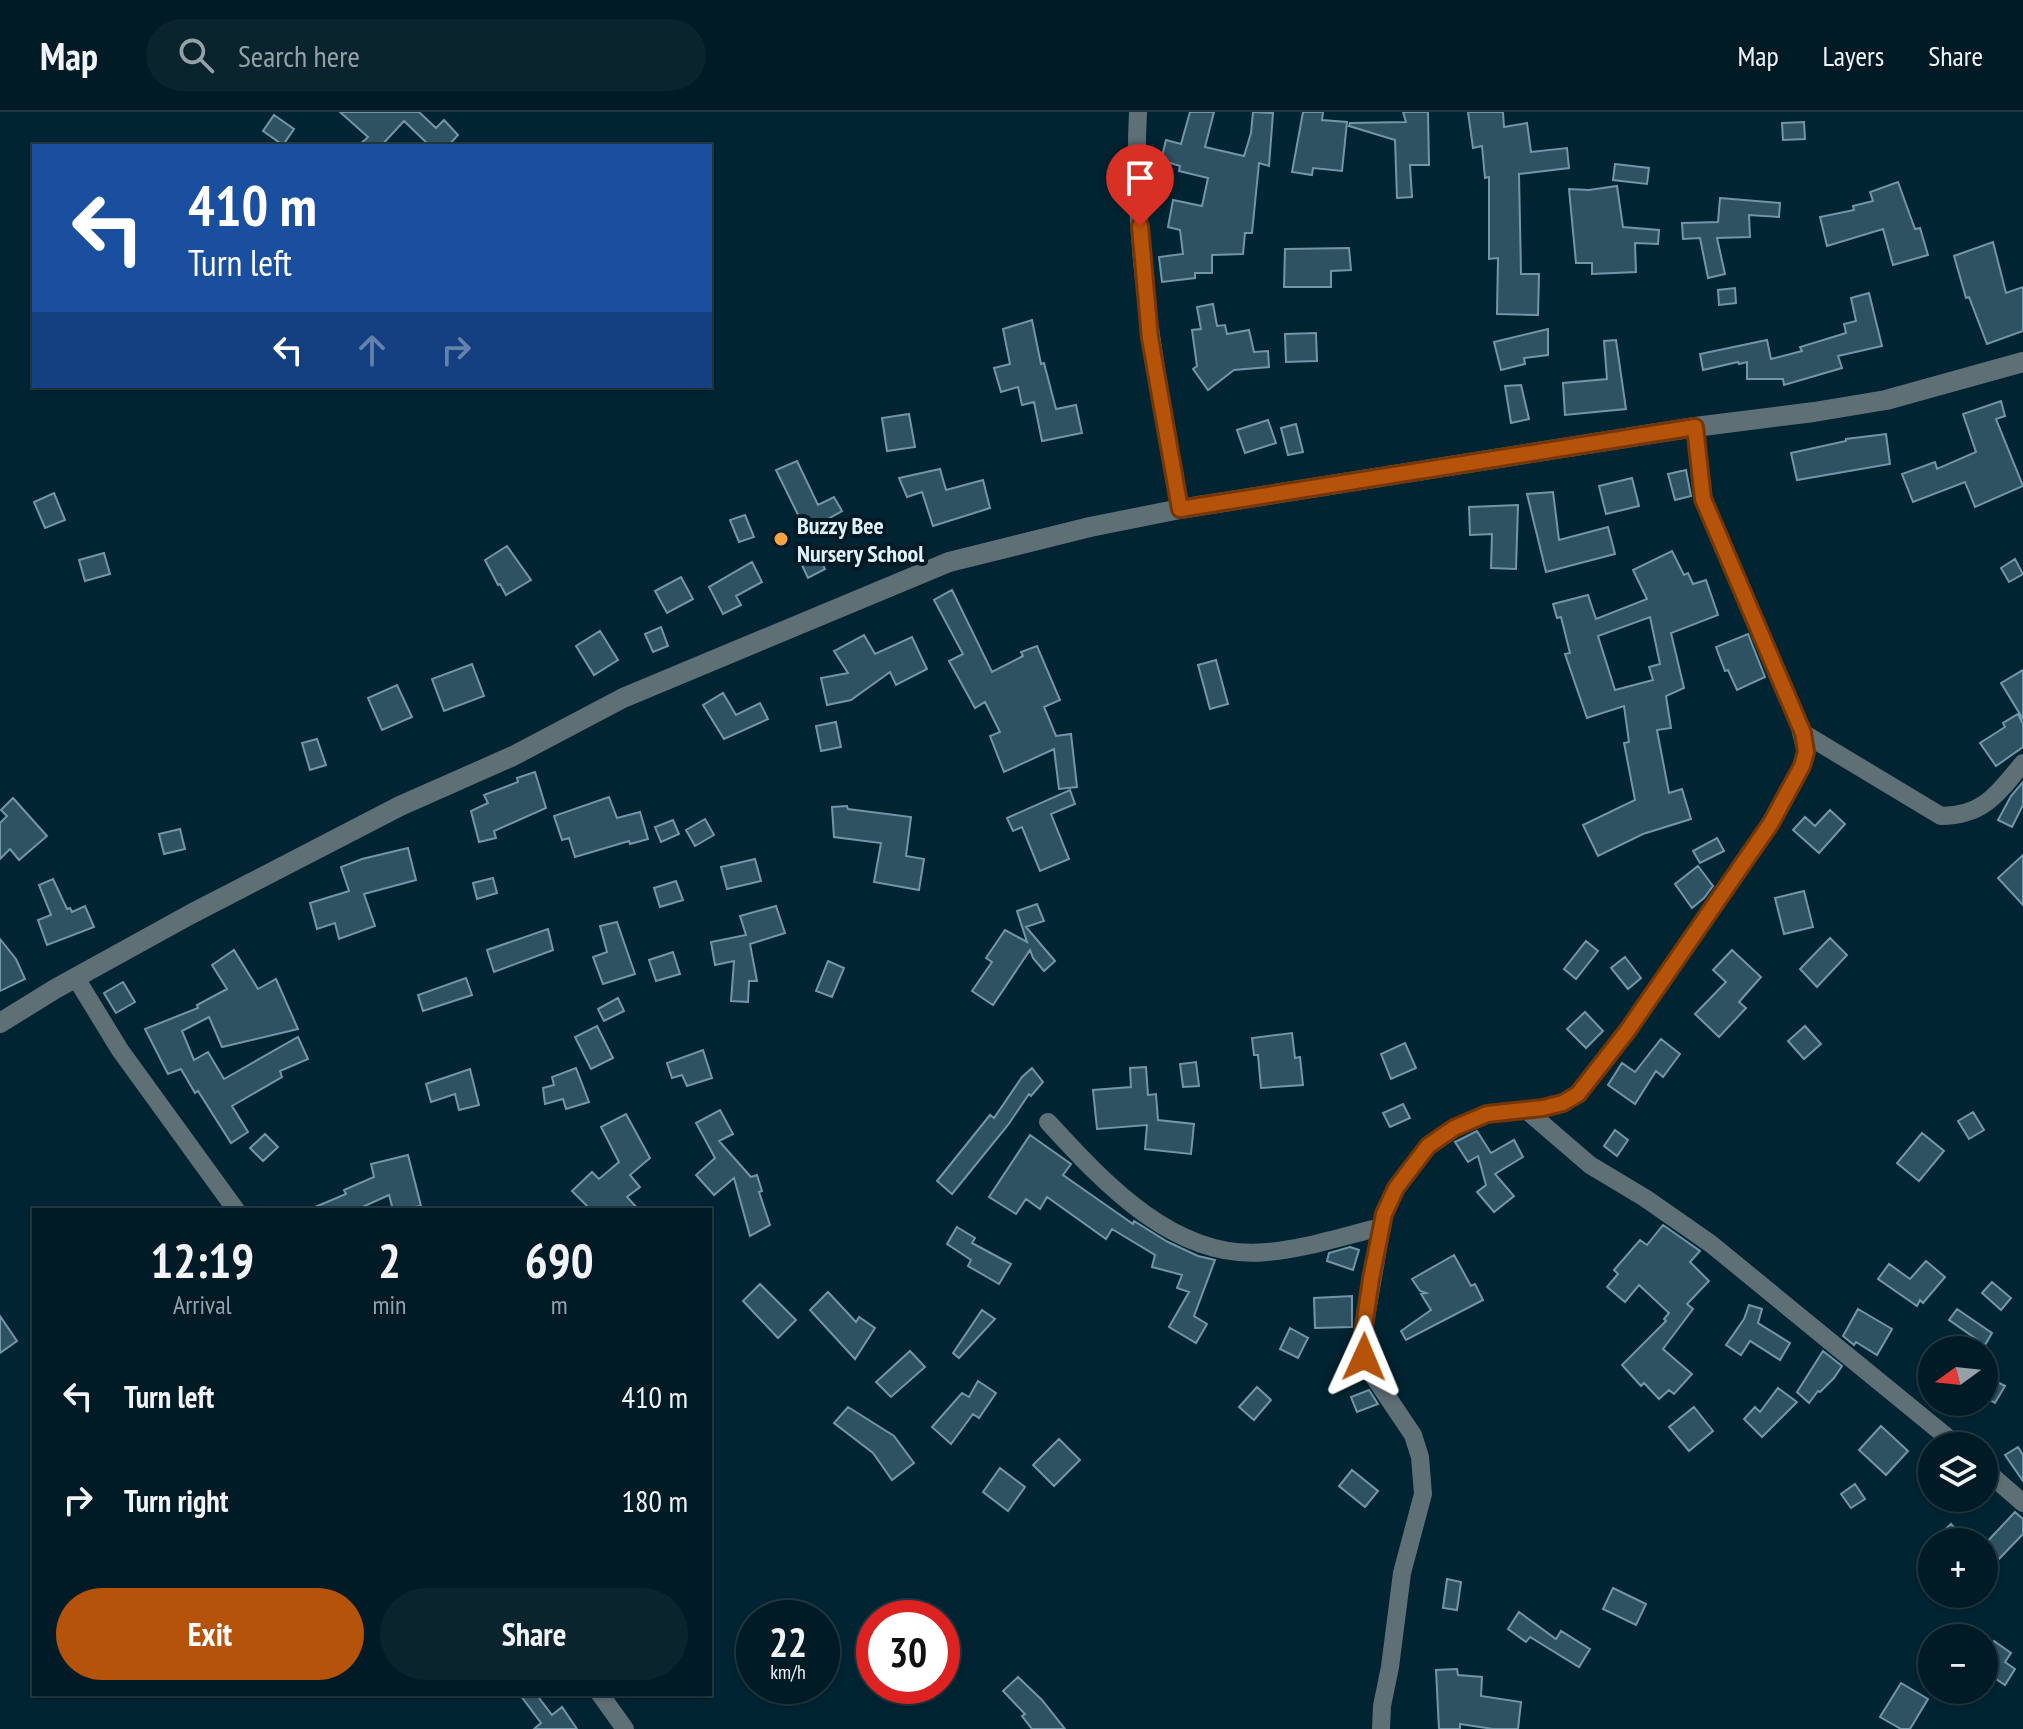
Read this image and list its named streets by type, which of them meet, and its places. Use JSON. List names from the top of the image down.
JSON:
{
  "places": ["Buzzy Bee Nursery School"],
  "north": "left",
  "page": {
    "header": "Map",
    "search": "Search here",
    "nav": ["Map", "Layers", "Share"],
    "turn": ["410 m", "Turn left"],
    "eta": [
      "12:19",
      "Arrival",
      "2",
      "min",
      "690",
      "m"
    ],
    "map_buttons": ["+", "−"],
    "list": [
      {
        "name": "Turn left",
        "value": "410 m"
      },
      {
        "name": "Turn right",
        "value": "180 m"
      }
    ],
    "buttons": ["Exit", "Share"],
    "speed": "22 km/h",
    "limit": "30"
  }
}
